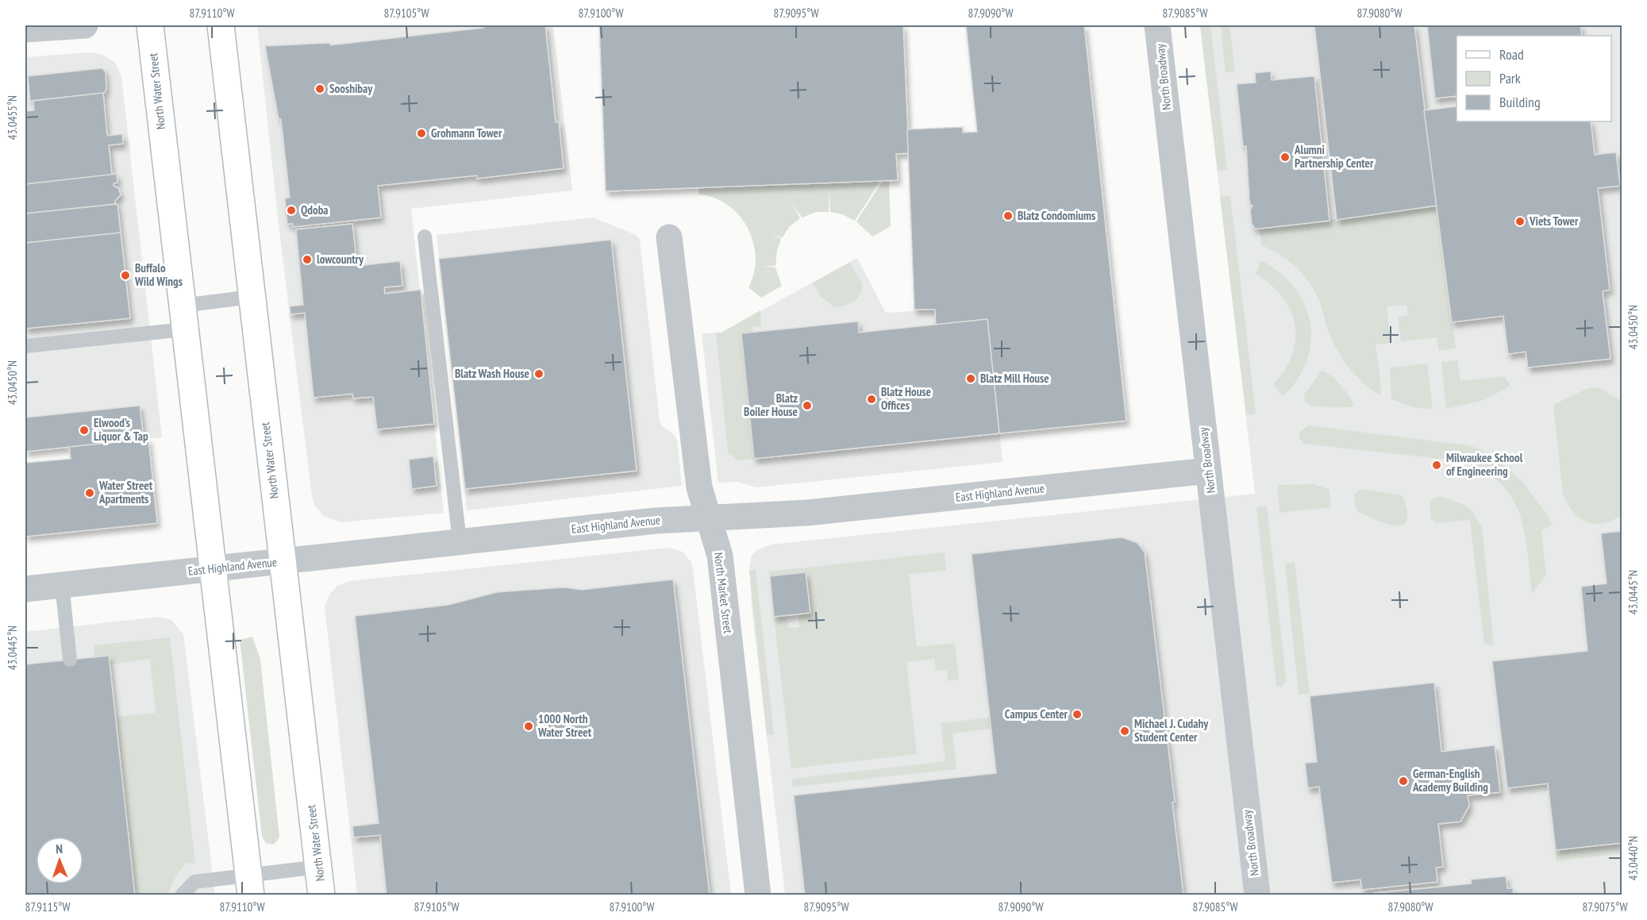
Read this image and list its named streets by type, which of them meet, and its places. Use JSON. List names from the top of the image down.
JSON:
{
  "streets": {
    "main road": ["North Water Street"],
    "street": ["North Broadway", "East Highland Avenue", "North Market Street"]
  },
  "crossings": [
    ["North Broadway", "East Highland Avenue"],
    ["North Water Street", "East Highland Avenue"],
    ["East Highland Avenue", "North Market Street"]
  ],
  "places": [
    "Sooshibay",
    "Grohmann Tower",
    "Alumni Partnership Center",
    "Qdoba",
    "Blatz Condomiums",
    "Viets Tower",
    "lowcountry",
    "Buffalo Wild Wings",
    "Blatz Wash House",
    "Blatz Mill House",
    "Blatz House Offices",
    "Blatz Boiler House",
    "Elwood’s Liquor & Tap",
    "Milwaukee School of Engineering",
    "Water Street Apartments",
    "Campus Center",
    "1000 North Water Street",
    "Michael J. Cudahy Student Center",
    "German-English Academy Building"
  ],
  "legend": ["Road", "Park", "Building"],
  "north": "top",
  "coordinates": [
    "87.9110°W",
    "87.9105°W",
    "87.9100°W",
    "87.9095°W",
    "87.9090°W",
    "87.9085°W",
    "87.9080°W",
    "43.0455°N",
    "43.0450°N",
    "43.0445°N",
    "43.0440°N",
    "87.9115°W",
    "87.9075°W"
  ]
}
